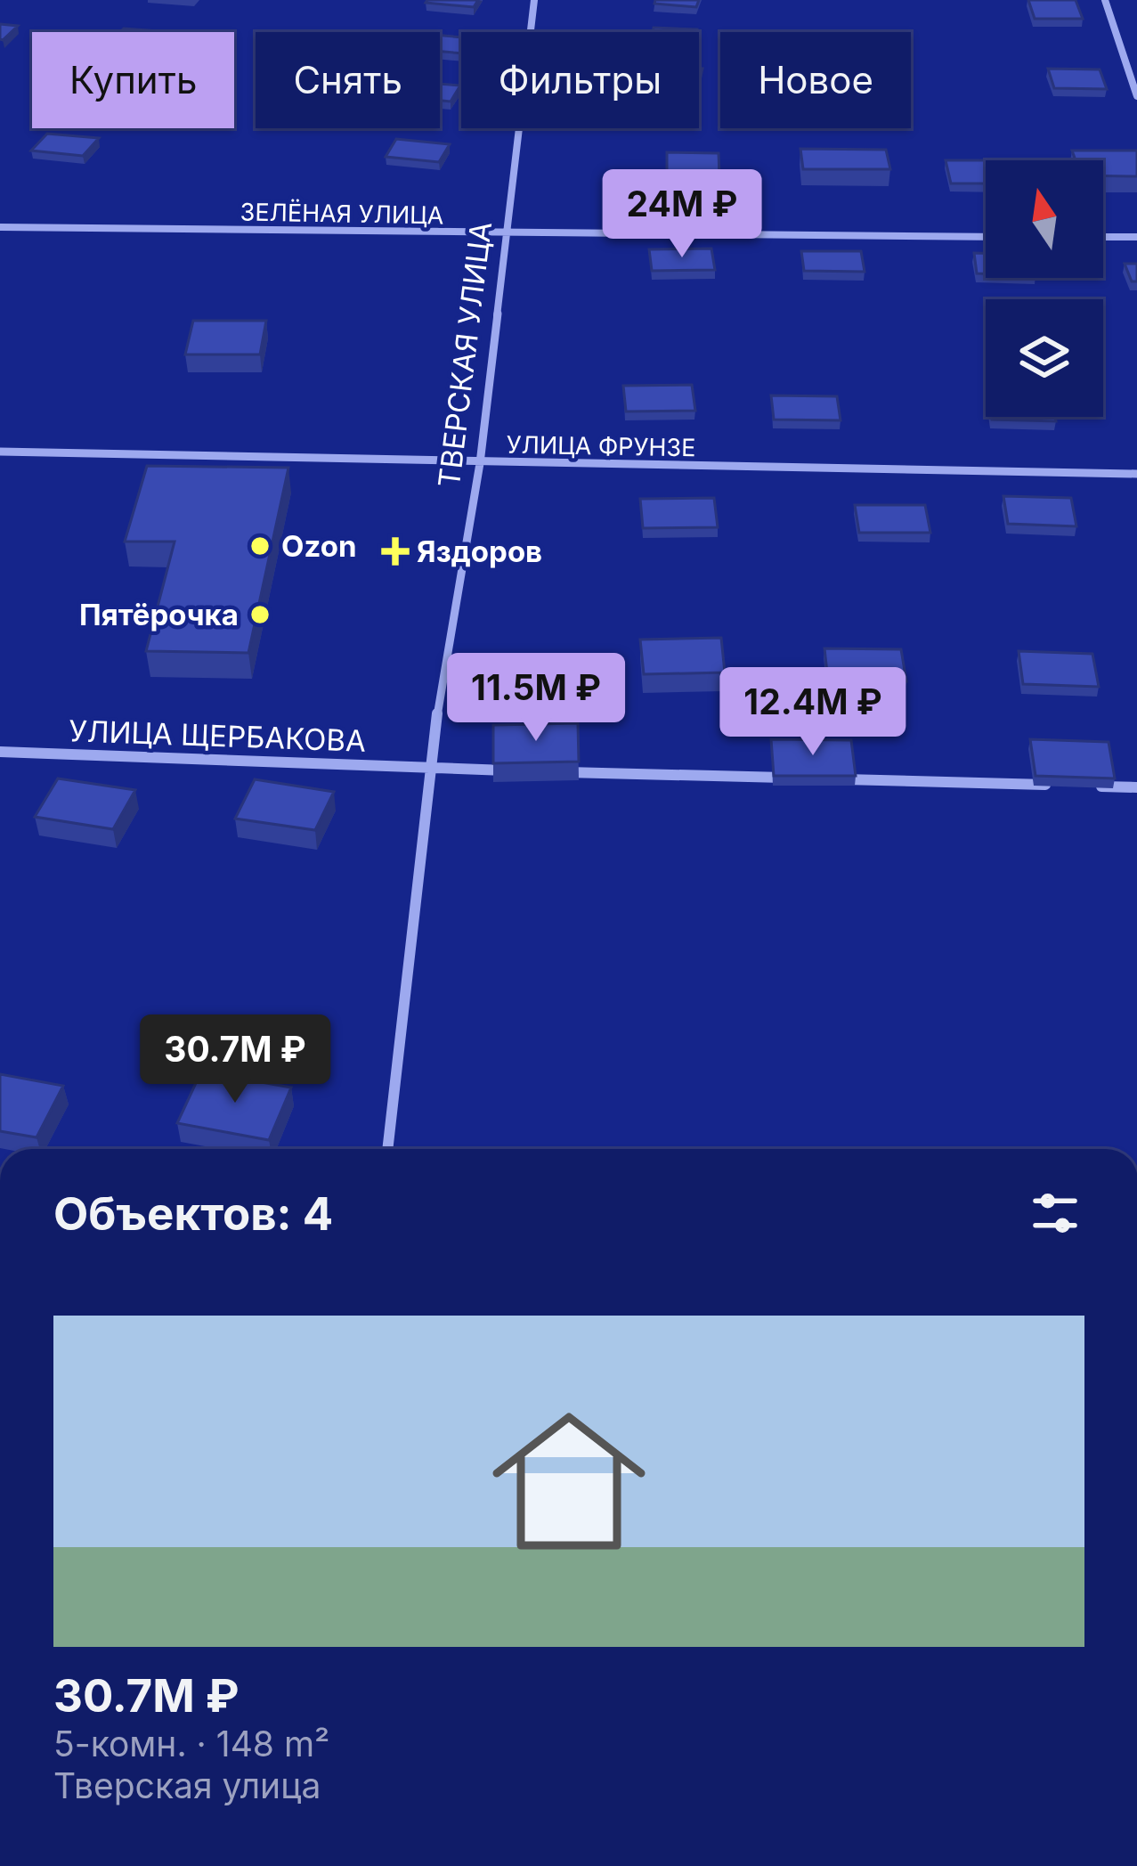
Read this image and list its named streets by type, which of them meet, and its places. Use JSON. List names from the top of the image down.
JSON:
{
  "streets": {
    "street": [
      "ЗЕЛЁНАЯ УЛИЦА",
      "ТВЕРСКАЯ УЛИЦА",
      "УЛИЦА ФРУНЗЕ",
      "УЛИЦА ЩЕРБАКОВА"
    ]
  },
  "crossings": [
    ["ЗЕЛЁНАЯ УЛИЦА", "ТВЕРСКАЯ УЛИЦА"],
    ["ТВЕРСКАЯ УЛИЦА", "УЛИЦА ФРУНЗЕ"],
    ["ТВЕРСКАЯ УЛИЦА", "УЛИЦА ЩЕРБАКОВА"]
  ],
  "places": {
    "other": ["Ozon", "Пятёрочка"],
    "health": ["Яздоров"]
  },
  "north": "top",
  "page": {
    "chip": [
      "Купить",
      "Снять",
      "Фильтры",
      "Новое"
    ],
    "price": [
      "24M ₽",
      "11.5M ₽",
      "12.4M ₽",
      "30.7M ₽"
    ],
    "heading": "Объектов: 4",
    "list": [
      {
        "name": "30.7M ₽",
        "note": "5-комн. · 148 m² · Тверская улица"
      }
    ]
  }
}
